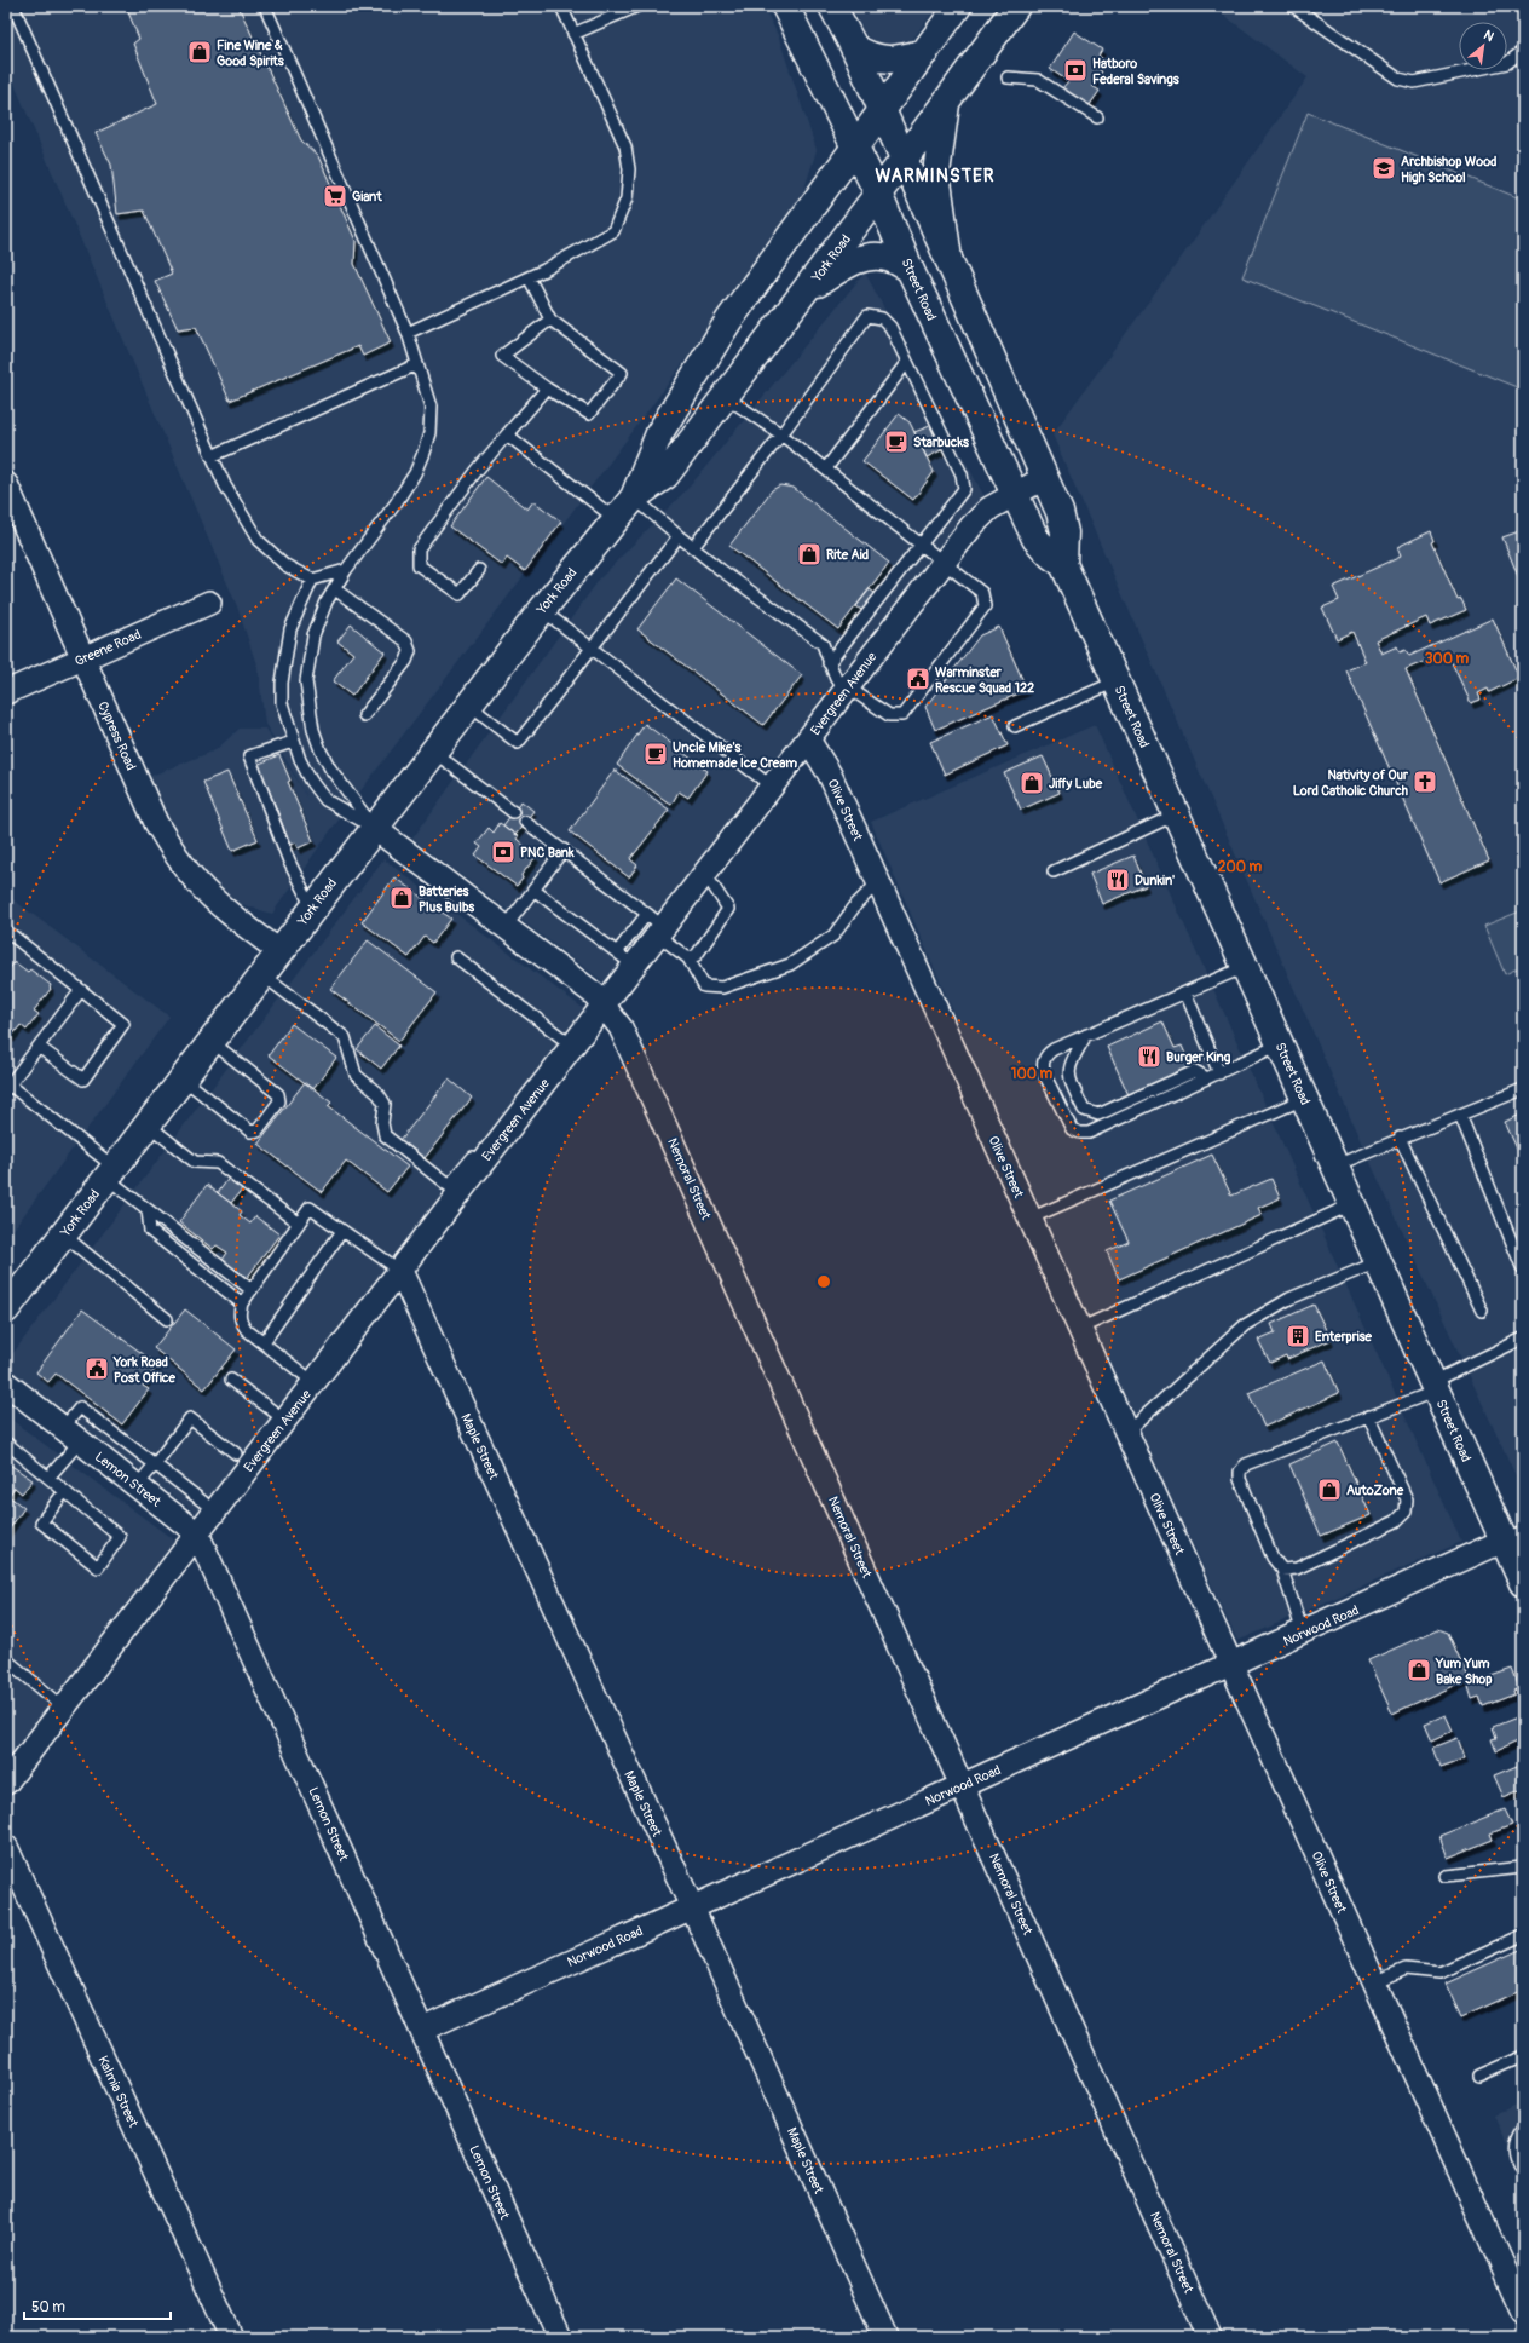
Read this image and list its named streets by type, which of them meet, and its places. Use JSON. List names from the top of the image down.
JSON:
{
  "streets": {
    "main road": ["York Road", "Street Road"],
    "street": [
      "Greene Road",
      "Evergreen Avenue",
      "Cypress Road",
      "Olive Street",
      "Nemoral Street",
      "Maple Street",
      "Lemon Street",
      "Norwood Road",
      "Kalmia Street"
    ]
  },
  "crossings": [
    ["York Road", "Street Road"],
    ["York Road", "Cypress Road"],
    ["York Road", "Nemoral Street"],
    ["Street Road", "Evergreen Avenue"],
    ["Street Road", "Norwood Road"],
    ["Greene Road", "Cypress Road"],
    ["Evergreen Avenue", "Olive Street"],
    ["Evergreen Avenue", "Nemoral Street"],
    ["Evergreen Avenue", "Maple Street"],
    ["Evergreen Avenue", "Lemon Street"],
    ["Olive Street", "Norwood Road"],
    ["Nemoral Street", "Norwood Road"],
    ["Maple Street", "Norwood Road"],
    ["Lemon Street", "Norwood Road"]
  ],
  "districts": ["WARMINSTER"],
  "places": {
    "shop": [
      "Fine Wine & Good Spirits",
      "Rite Aid",
      "Jiffy Lube",
      "Batteries Plus Bulbs",
      "AutoZone",
      "Yum Yum Bake Shop"
    ],
    "bank": ["Hatboro Federal Savings", "PNC Bank"],
    "school or university": ["Archbishop Wood High School"],
    "supermarket": ["Giant"],
    "cafe": ["Starbucks", "Uncle Mike's Homemade Ice Cream"],
    "public building": ["Warminster Rescue Squad 122", "York Road Post Office"],
    "church": ["Nativity of Our Lord Catholic Church"],
    "restaurant": ["Dunkin'", "Burger King"],
    "building": ["Enterprise"]
  },
  "scale_bar": "50 m",
  "north": "top right",
  "rings": ["300 m", "200 m", "100 m"]
}
